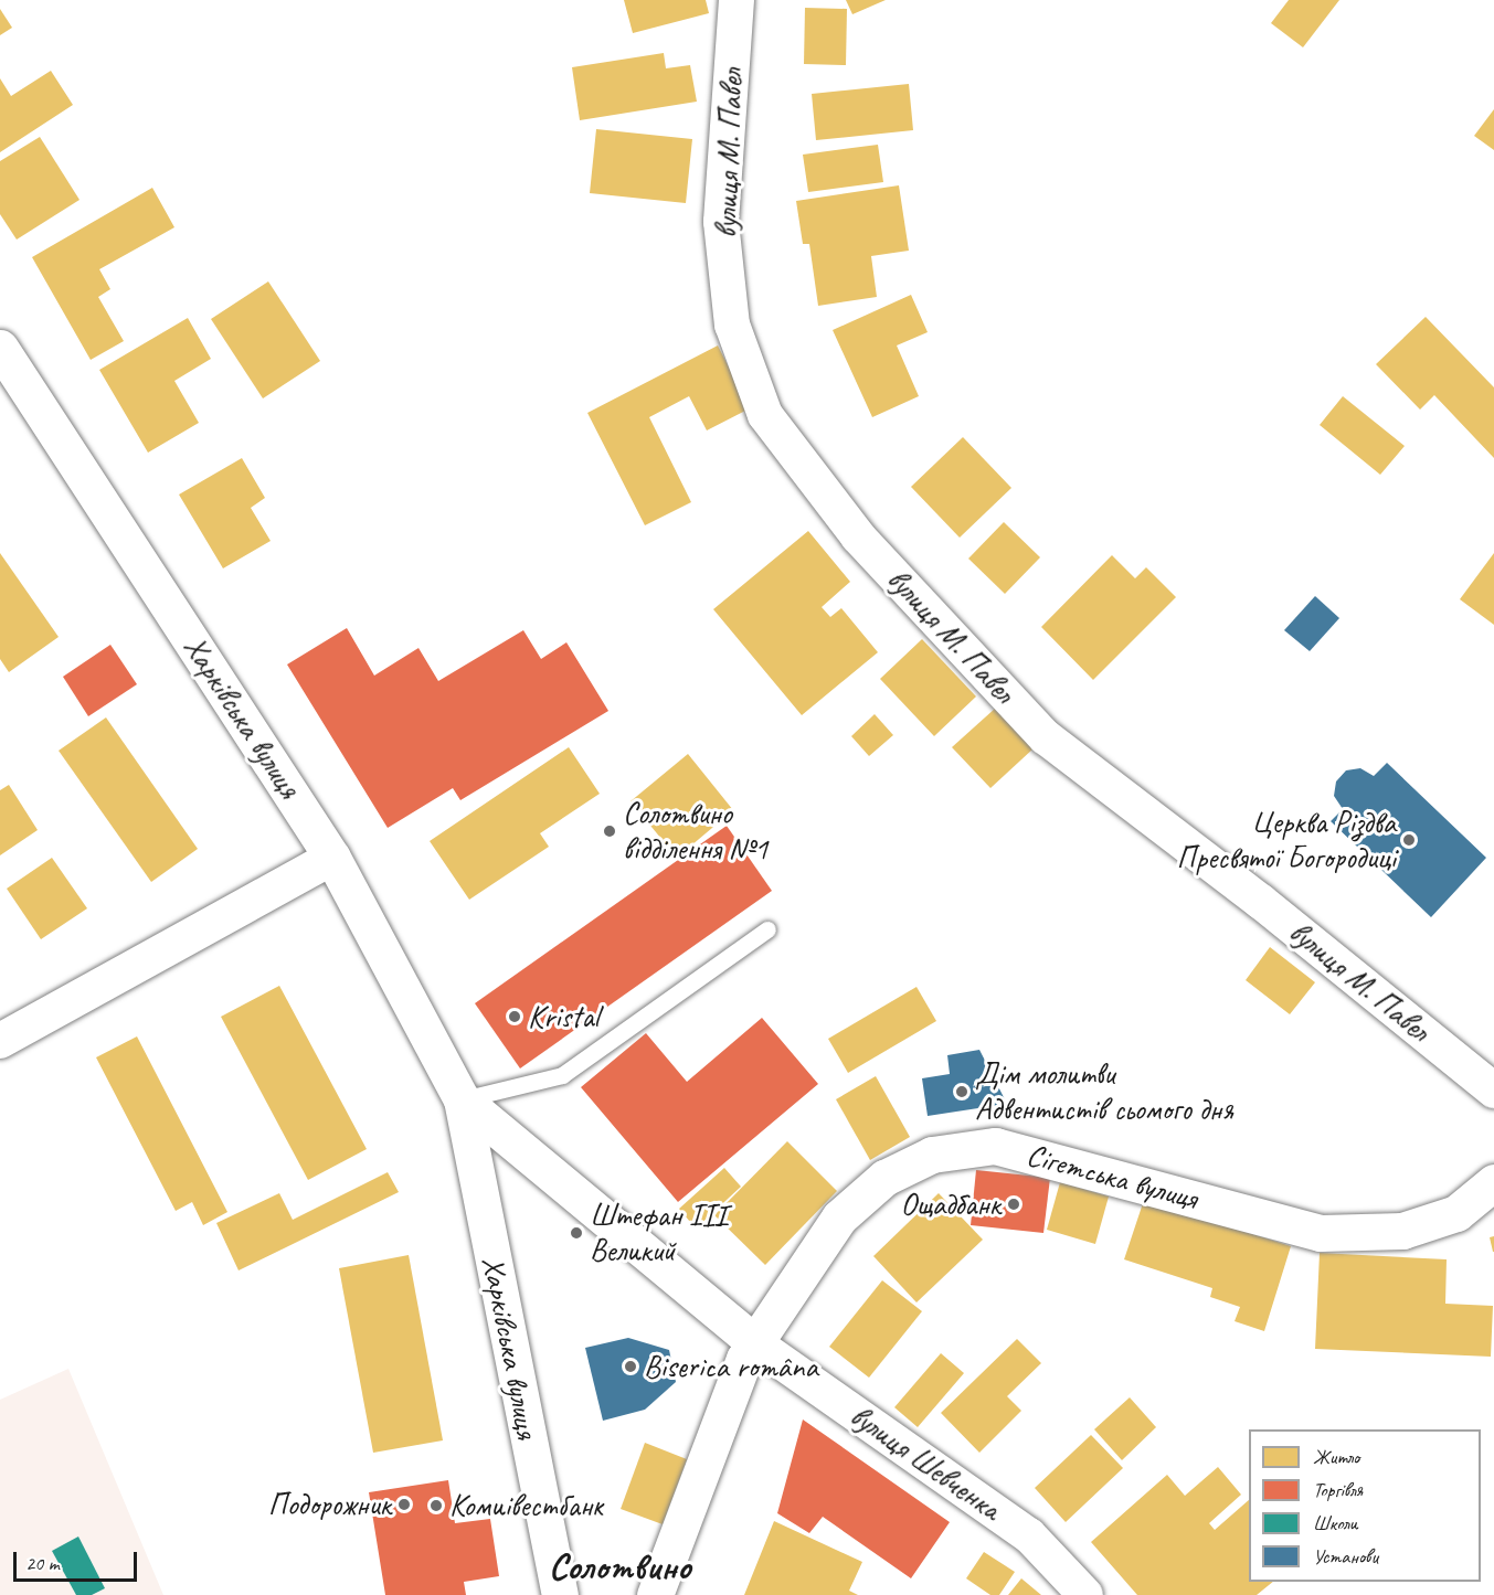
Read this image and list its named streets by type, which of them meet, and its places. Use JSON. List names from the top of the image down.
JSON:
{
  "streets": {
    "street": [
      "вулиця М. Павел",
      "Харківська вулиця",
      "Сігетська вулиця",
      "вулиця Шевченка"
    ]
  },
  "crossings": [
    ["Харківська вулиця", "Сігетська вулиця"],
    ["Харківська вулиця", "вулиця Шевченка"],
    ["Сігетська вулиця", "вулиця Шевченка"]
  ],
  "districts": ["Солотвино"],
  "places": [
    "Солотвино відділення №1",
    "Церква Різдва Пресвятої Богородиці",
    "Kristal",
    "Дім молитви Адвентистів сьомого дня",
    "Ощадбанк",
    "Штефан III Великий",
    "Biserica româna",
    "Подорожник",
    "Комиівестбанк"
  ],
  "legend": [
    "Житло",
    "Торгівля",
    "Школи",
    "Установи"
  ],
  "scale_bar": "20 m"
}
